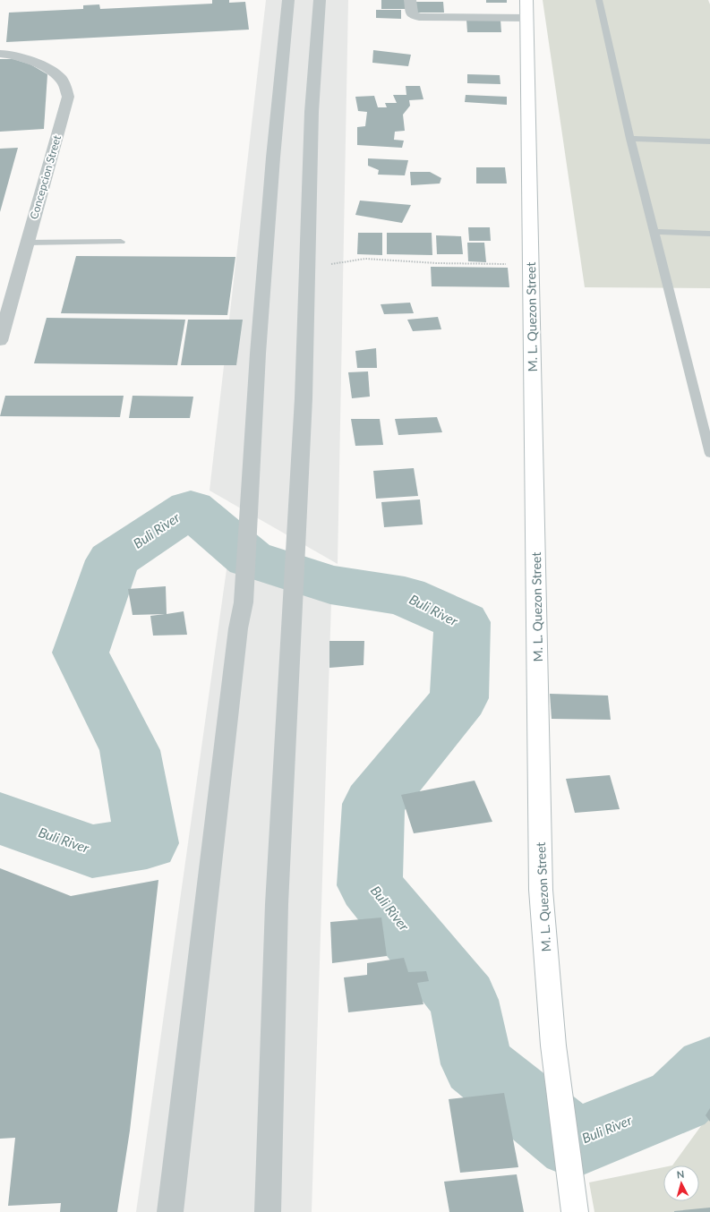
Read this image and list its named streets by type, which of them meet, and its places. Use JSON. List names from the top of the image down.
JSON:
{
  "streets": {
    "main road": ["M. L. Quezon Street"],
    "street": ["Concepcion Street"]
  },
  "water": ["Buli River"],
  "north": "top"
}
